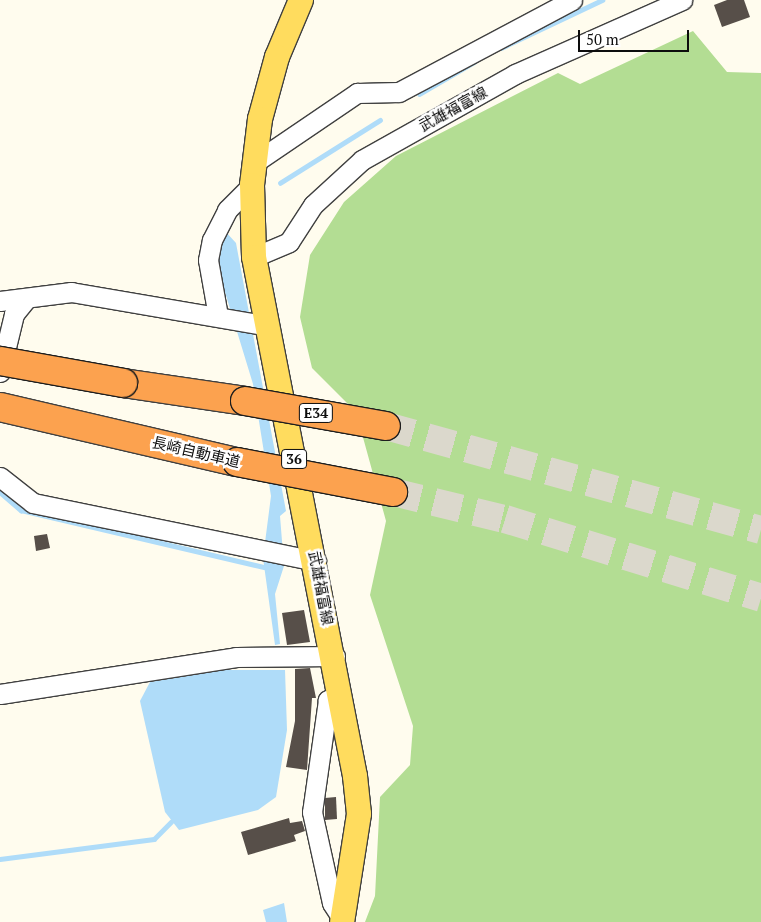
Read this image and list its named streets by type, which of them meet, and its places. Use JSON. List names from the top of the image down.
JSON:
{
  "streets": {
    "highway": ["E34", "長崎自動車道"],
    "main road": ["武雄福富線", "36"]
  },
  "scale_bar": "50 m"
}
